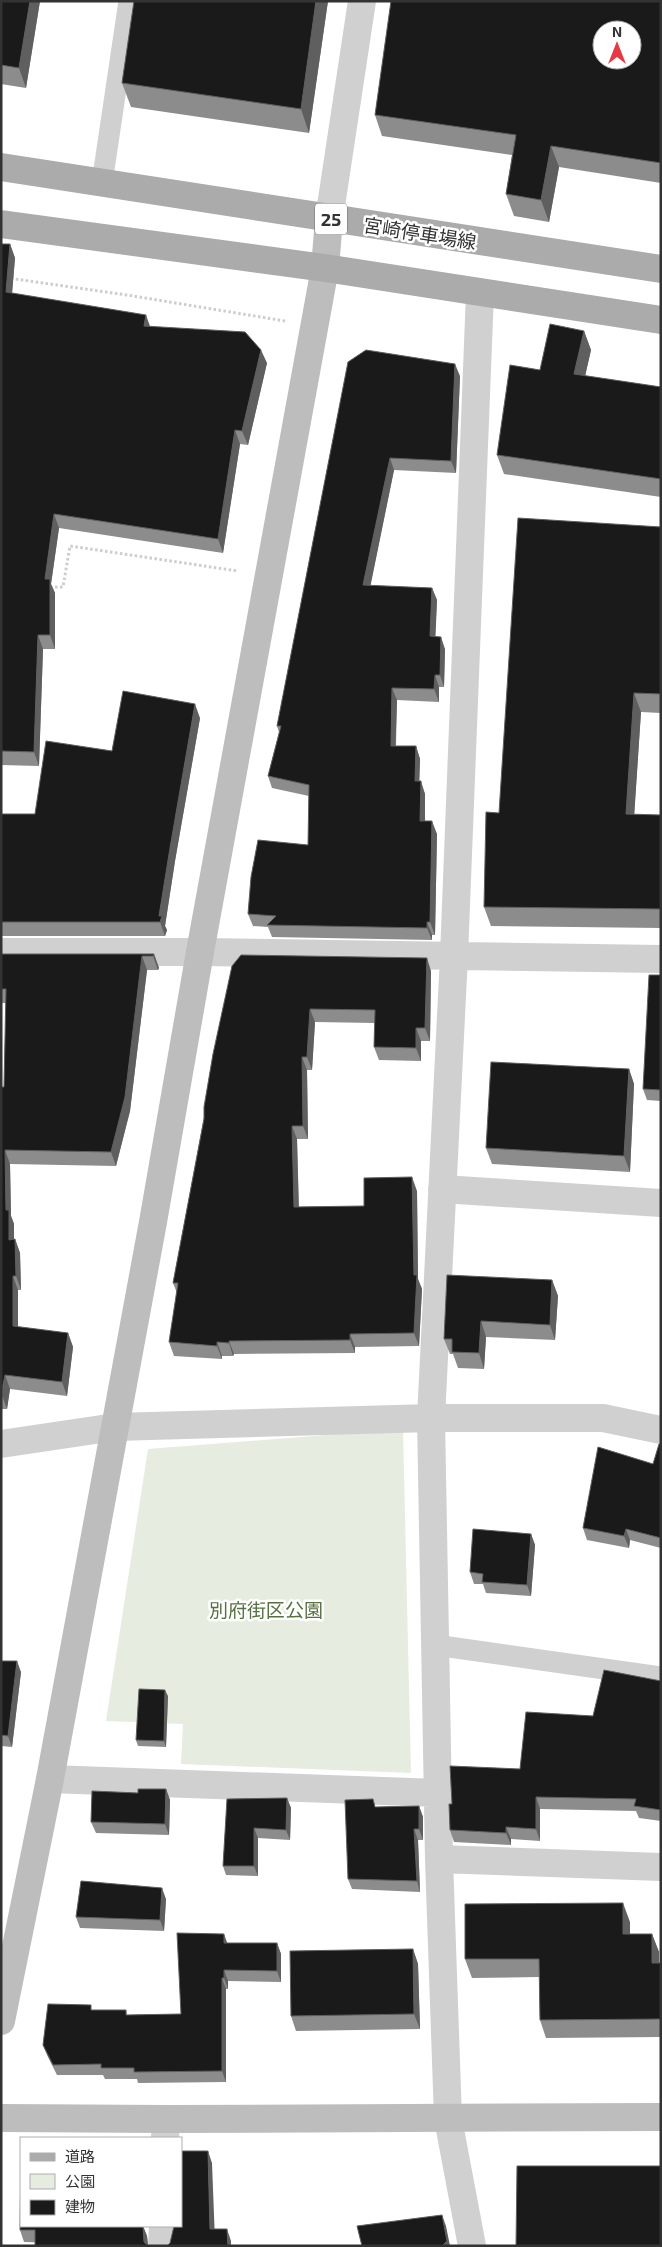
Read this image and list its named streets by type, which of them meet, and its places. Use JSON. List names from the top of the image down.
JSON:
{
  "streets": {
    "main road": ["25", "宮崎停車場線"]
  },
  "parks": ["別府街区公園"],
  "legend": ["道路", "公園", "建物"],
  "north": "top"
}
